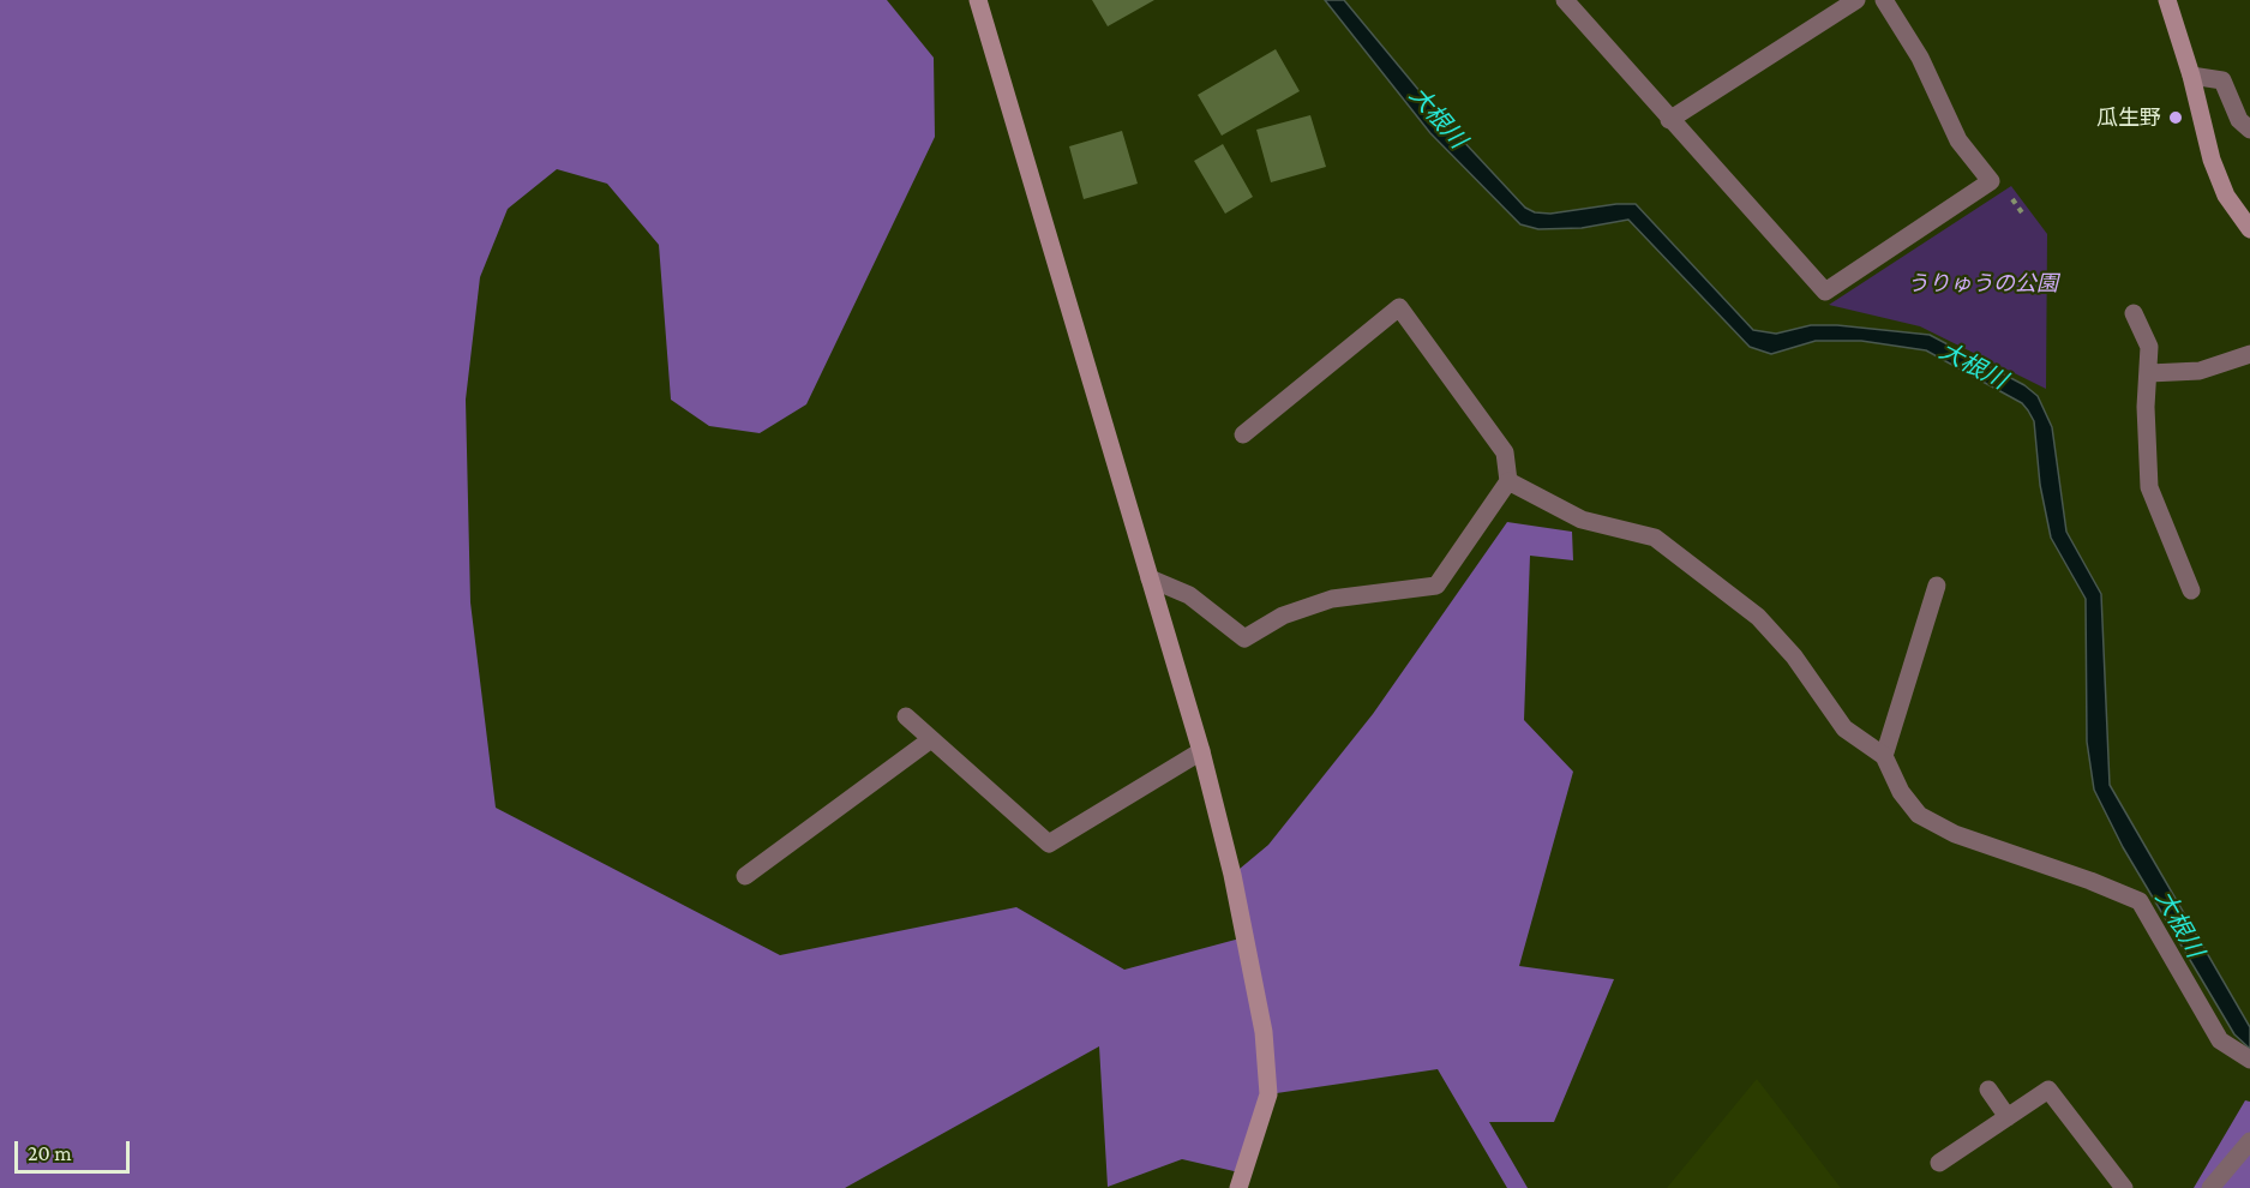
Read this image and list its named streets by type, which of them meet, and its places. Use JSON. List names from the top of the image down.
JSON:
{
  "water": ["大根川"],
  "parks": ["うりゅうの公園"],
  "places": ["瓜生野"],
  "scale_bar": "20 m"
}
